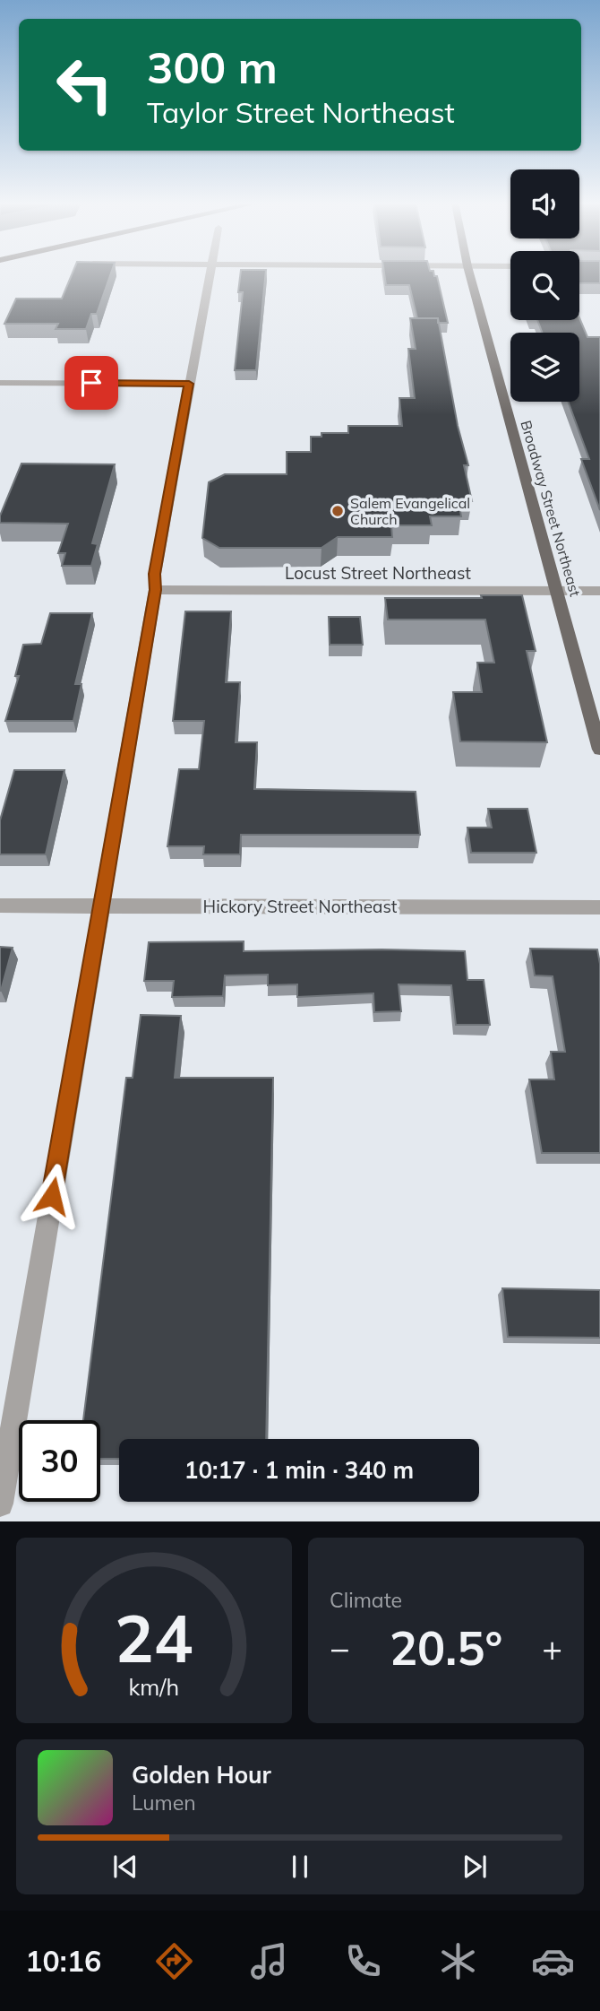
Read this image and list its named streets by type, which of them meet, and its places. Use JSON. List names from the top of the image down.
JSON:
{
  "streets": {
    "main road": ["Broadway Street Northeast"],
    "street": ["Locust Street Northeast", "Hickory Street Northeast"]
  },
  "crossings": [
    ["Broadway Street Northeast", "Locust Street Northeast"]
  ],
  "places": ["Salem Evangelical Church"],
  "page": {
    "turn": ["300 m", "Taylor Street Northeast"],
    "limit": "30",
    "trip": "10:17 · 1 min · 340 m",
    "tile": "Climate",
    "heat": ["−", "20.5°", "+"],
    "song": ["Golden Hour", "Lumen"],
    "tabs": "10:16",
    "gauge": ["24", "km/h"]
  }
}
